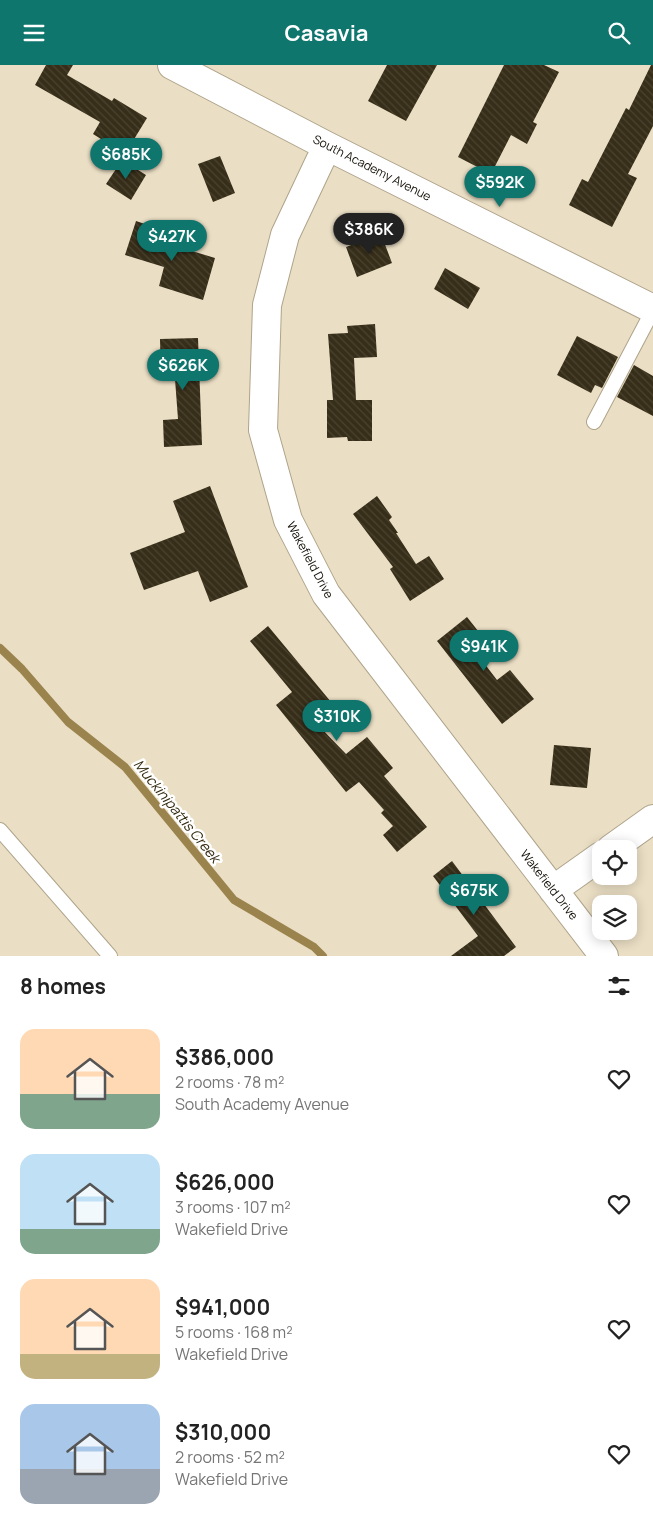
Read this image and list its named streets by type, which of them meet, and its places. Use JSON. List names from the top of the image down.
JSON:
{
  "streets": {
    "street": ["South Academy Avenue", "Wakefield Drive"]
  },
  "crossings": [
    ["South Academy Avenue", "Wakefield Drive"]
  ],
  "water": ["Muckinipattis Creek"],
  "page": {
    "header": "Casavia",
    "price": [
      "$685K",
      "$592K",
      "$386K",
      "$427K",
      "$626K",
      "$941K",
      "$310K",
      "$675K"
    ],
    "heading": "8 homes",
    "list": [
      {
        "name": "$386,000",
        "note": "2 rooms · 78 m² · South Academy Avenue"
      },
      {
        "name": "$626,000",
        "note": "3 rooms · 107 m² · Wakefield Drive"
      },
      {
        "name": "$941,000",
        "note": "5 rooms · 168 m² · Wakefield Drive"
      },
      {
        "name": "$310,000",
        "note": "2 rooms · 52 m² · Wakefield Drive"
      }
    ]
  }
}
